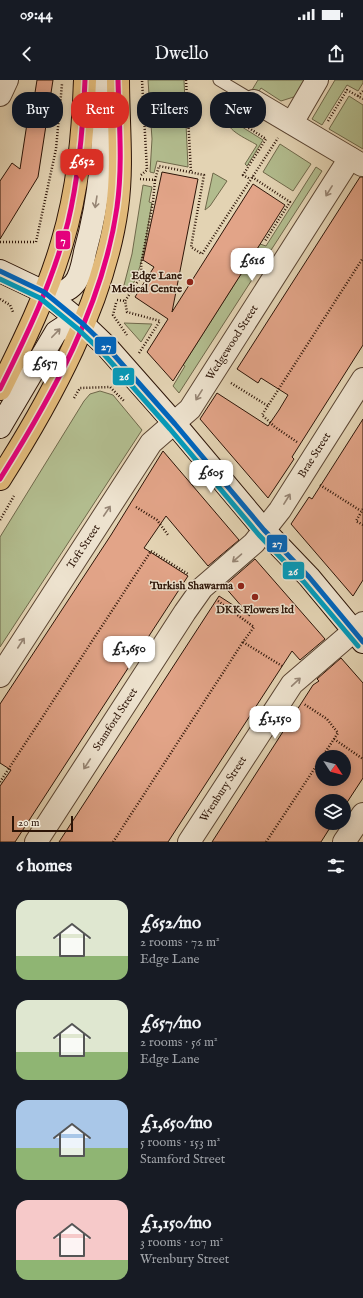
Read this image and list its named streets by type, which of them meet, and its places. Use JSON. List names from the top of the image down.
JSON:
{
  "streets": {
    "street": [
      "Wedgewood Street",
      "Brae Street",
      "Toft Street",
      "Stamford Street",
      "Wrenbury Street"
    ]
  },
  "crossings": [
    ["Wedgewood Street", "Toft Street"],
    ["Brae Street", "Stamford Street"]
  ],
  "one_way": [
    "Wedgewood Street",
    "Brae Street",
    "Toft Street",
    "Stamford Street"
  ],
  "places": ["Edge Lane Medical Centre", "Turkish Shawarma", "DKK Flowers ltd"],
  "lines": ["transit line 7", "transit line 27", "transit line 26"],
  "scale_bar": "20 m",
  "north": "bottom right",
  "page": {
    "status": "09:44",
    "header": "Dwello",
    "chip": [
      "Buy",
      "Rent",
      "Filters",
      "New"
    ],
    "price": [
      "£652",
      "£616",
      "£657",
      "£605",
      "£1,650",
      "£1,150"
    ],
    "scale": "20 m",
    "heading": "6 homes",
    "list": [
      {
        "name": "£652/mo",
        "note": "2 rooms · 72 m² · Edge Lane"
      },
      {
        "name": "£657/mo",
        "note": "2 rooms · 56 m² · Edge Lane"
      },
      {
        "name": "£1,650/mo",
        "note": "5 rooms · 153 m² · Stamford Street"
      },
      {
        "name": "£1,150/mo",
        "note": "3 rooms · 107 m² · Wrenbury Street"
      }
    ]
  }
}
